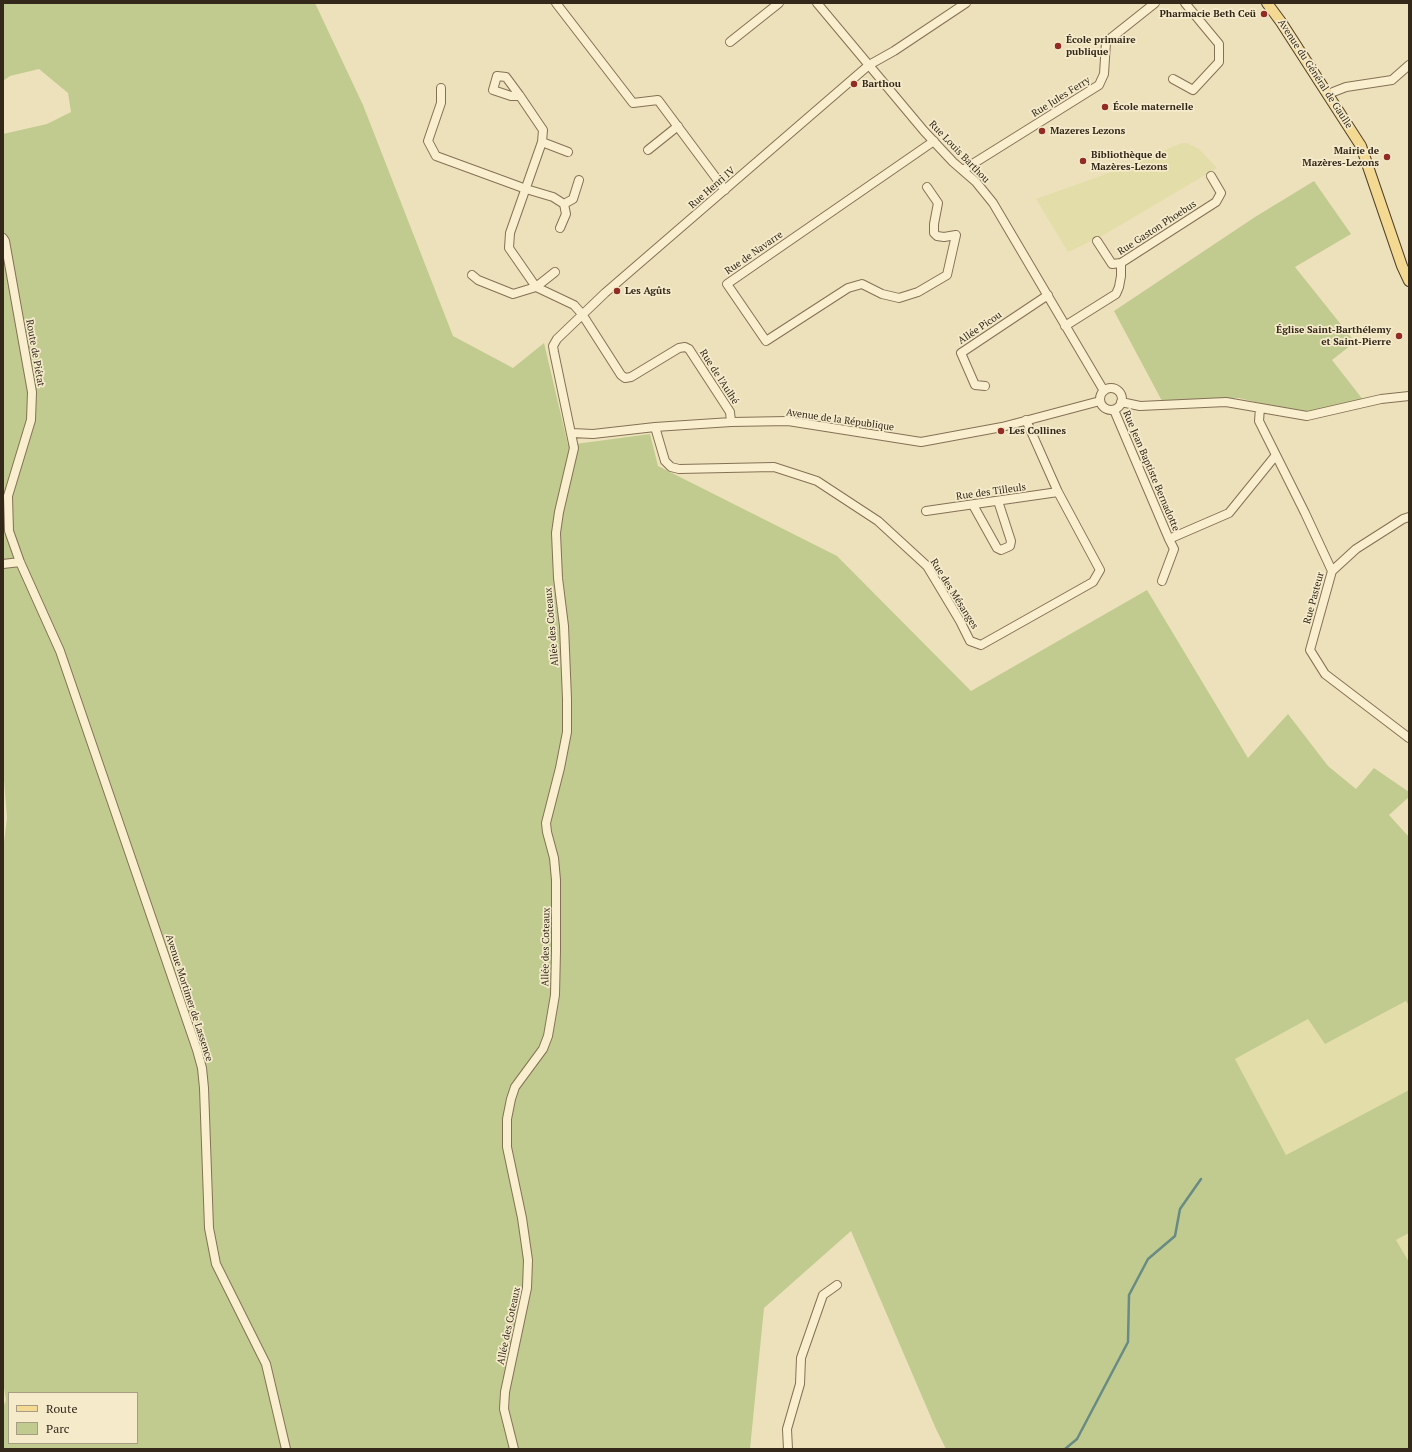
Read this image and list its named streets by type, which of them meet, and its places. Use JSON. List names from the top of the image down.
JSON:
{
  "streets": {
    "main road": ["Avenue du Général de Gaulle"],
    "street": [
      "Rue Jules Ferry",
      "Rue Louis Barthou",
      "Rue Henri IV",
      "Rue Gaston Phoebus",
      "Rue de Navarre",
      "Allée Picou",
      "Route de Piétat",
      "Rue de l'Aulhé",
      "Avenue de la République",
      "Rue Jean Baptiste Bernadotte",
      "Rue des Tilleuls",
      "Rue des Mésanges",
      "Rue Pasteur",
      "Allée des Coteaux",
      "Avenue Mortimer de Lassence"
    ]
  },
  "crossings": [
    ["Rue Jules Ferry", "Rue Louis Barthou"],
    ["Rue Louis Barthou", "Rue Henri IV"],
    ["Rue Louis Barthou", "Rue Gaston Phoebus"],
    ["Rue Louis Barthou", "Rue de Navarre"],
    ["Rue Louis Barthou", "Allée Picou"],
    ["Rue Louis Barthou", "Avenue de la République"],
    ["Rue Louis Barthou", "Rue Jean Baptiste Bernadotte"],
    ["Rue Henri IV", "Rue de l'Aulhé"],
    ["Rue Henri IV", "Avenue de la République"],
    ["Rue Henri IV", "Allée des Coteaux"],
    ["Route de Piétat", "Avenue Mortimer de Lassence"],
    ["Rue de l'Aulhé", "Avenue de la République"],
    ["Avenue de la République", "Rue Jean Baptiste Bernadotte"],
    ["Avenue de la République", "Rue des Mésanges"],
    ["Avenue de la République", "Allée des Coteaux"],
    ["Rue Jean Baptiste Bernadotte", "Rue Pasteur"],
    ["Rue des Tilleuls", "Rue des Mésanges"]
  ],
  "places": [
    "Pharmacie Beth Ceü",
    "École primaire publique",
    "Barthou",
    "École maternelle",
    "Mazeres Lezons",
    "Mairie de Mazères-Lezons",
    "Bibliothèque de Mazères-Lezons",
    "Les Agûts",
    "Église Saint-Barthélemy et Saint-Pierre",
    "Les Collines"
  ],
  "legend": ["Route", "Parc"]
}
